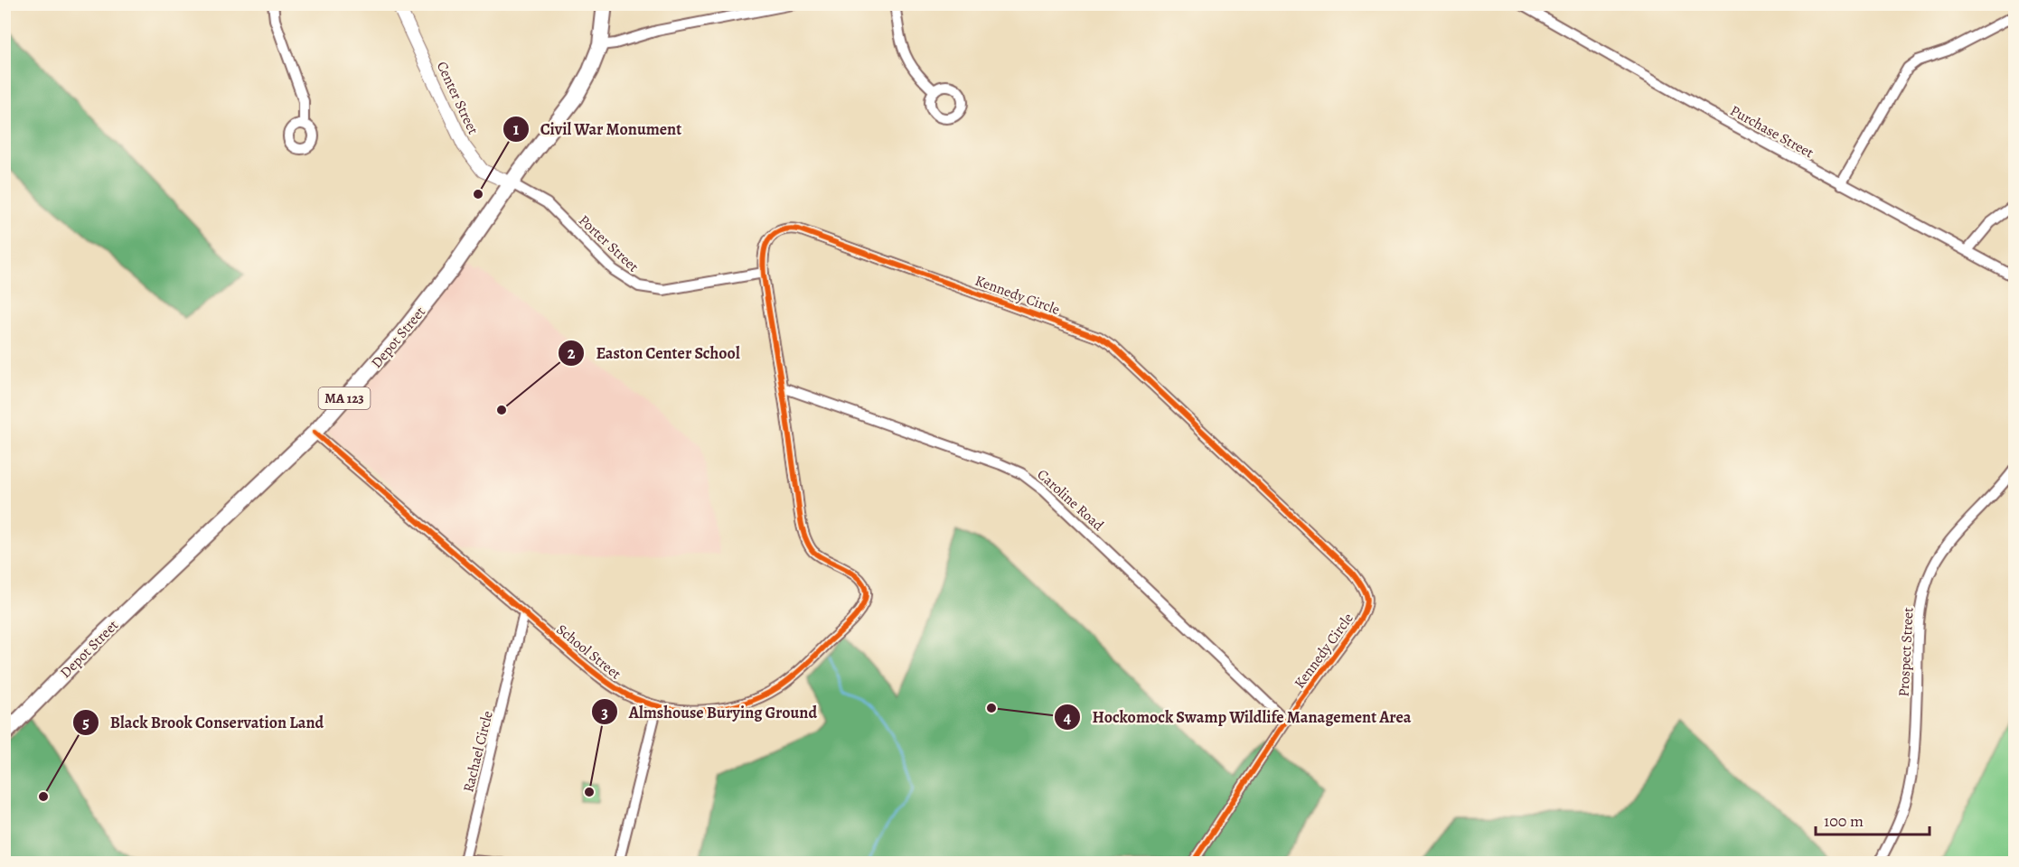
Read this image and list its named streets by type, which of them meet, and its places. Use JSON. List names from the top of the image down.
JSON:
{
  "streets": {
    "highway": ["Depot Street", "MA 123"],
    "main road": ["Center Street"],
    "street": [
      "Purchase Street",
      "Porter Street",
      "Kennedy Circle",
      "Caroline Road",
      "School Street",
      "Prospect Street",
      "Rachael Circle"
    ]
  },
  "crossings": [
    ["Center Street", "Porter Street"],
    ["Center Street", "Depot Street"],
    ["Porter Street", "Kennedy Circle"],
    ["Porter Street", "Depot Street"],
    ["Kennedy Circle", "Caroline Road"],
    ["Kennedy Circle", "School Street"],
    ["Depot Street", "School Street"],
    ["School Street", "Rachael Circle"]
  ],
  "places": [
    "Civil War Monument",
    "Easton Center School",
    "Hockomock Swamp Wildlife Management Area",
    "Almshouse Burying Ground",
    "Black Brook Conservation Land"
  ],
  "scale_bar": "100 m"
}
